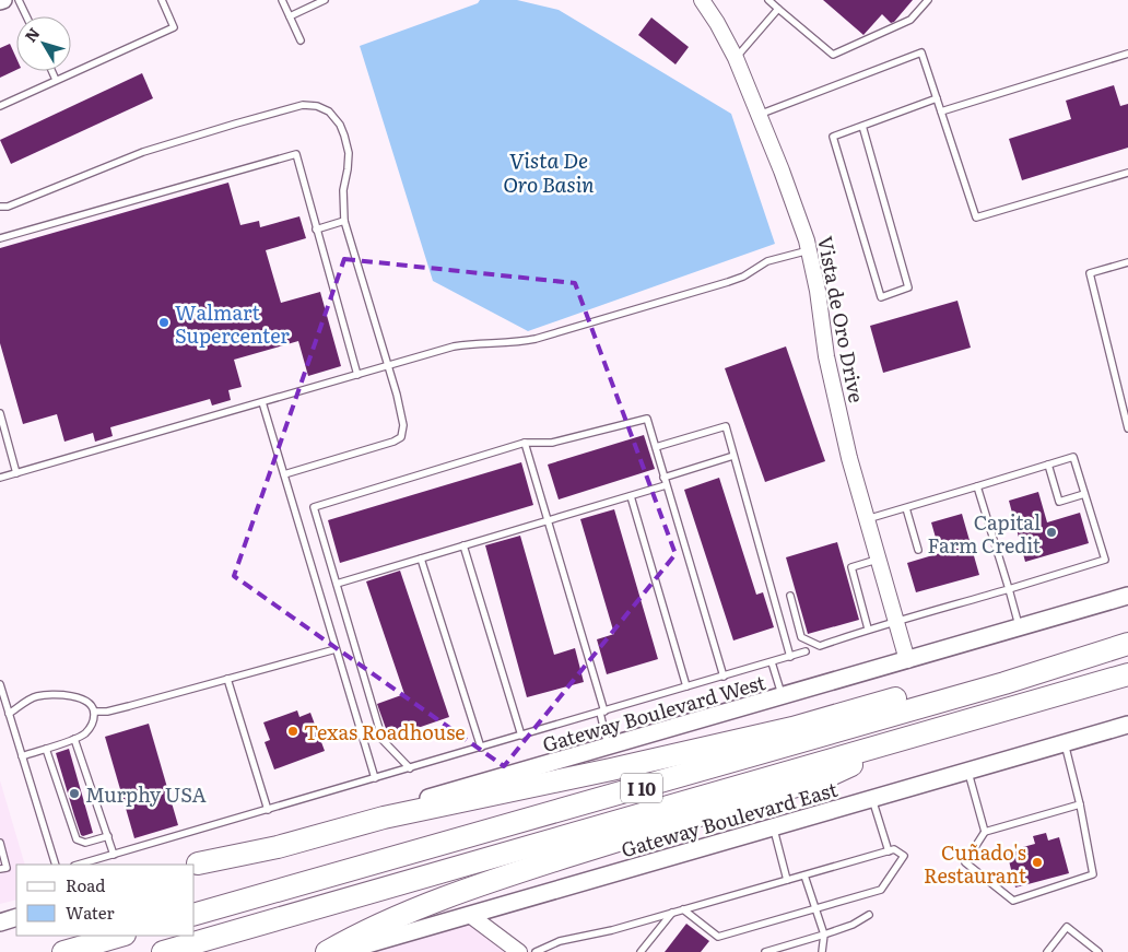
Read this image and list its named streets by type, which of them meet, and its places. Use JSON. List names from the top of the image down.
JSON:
{
  "streets": {
    "highway": ["I 10"],
    "main road": ["Gateway Boulevard West", "Gateway Boulevard East"],
    "street": ["Vista de Oro Drive"]
  },
  "crossings": [
    ["Vista de Oro Drive", "Gateway Boulevard West"]
  ],
  "water": ["Vista De Oro Basin"],
  "places": [
    "Walmart Supercenter",
    "Capital Farm Credit",
    "Texas Roadhouse",
    "Murphy USA",
    "Cuñado's Restaurant"
  ],
  "legend": ["Road", "Water"],
  "north": "top left"
}
